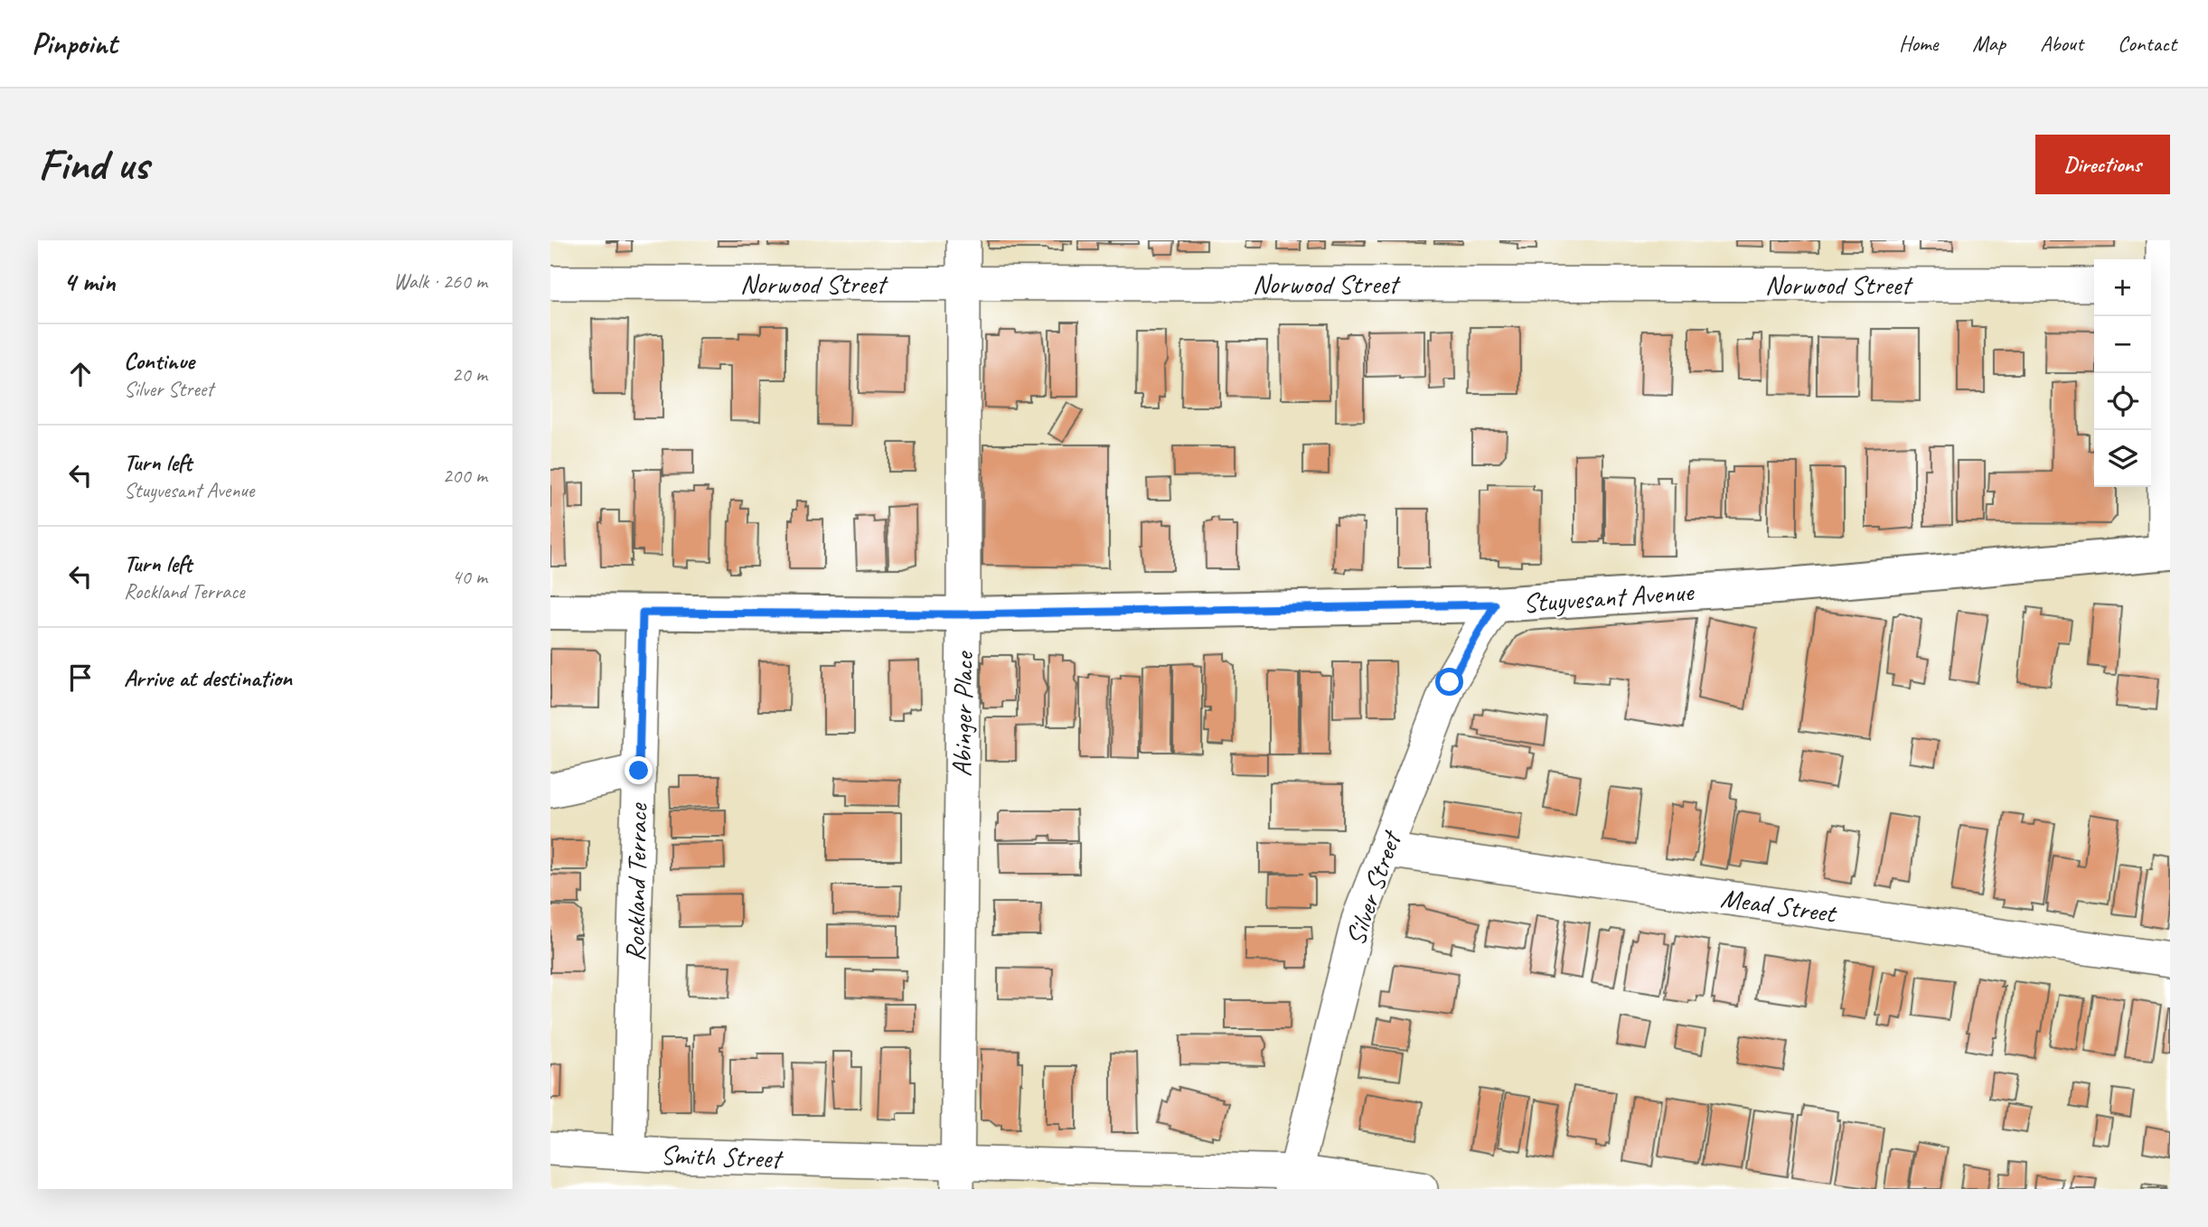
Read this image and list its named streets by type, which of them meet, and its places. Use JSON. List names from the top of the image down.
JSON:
{
  "streets": {
    "main road": ["Stuyvesant Avenue"],
    "street": [
      "Norwood Street",
      "Abinger Place",
      "Rockland Terrace",
      "Silver Street",
      "Mead Street",
      "Smith Street"
    ]
  },
  "crossings": [
    ["Norwood Street", "Abinger Place"],
    ["Stuyvesant Avenue", "Abinger Place"],
    ["Stuyvesant Avenue", "Rockland Terrace"],
    ["Stuyvesant Avenue", "Silver Street"],
    ["Abinger Place", "Smith Street"],
    ["Rockland Terrace", "Smith Street"],
    ["Silver Street", "Mead Street"],
    ["Silver Street", "Smith Street"]
  ],
  "page": {
    "header": "Pinpoint",
    "nav": [
      "Home",
      "Map",
      "About",
      "Contact"
    ],
    "buttons": "Directions",
    "title": "Find us",
    "heading": ["4 min", "Walk · 260 m"],
    "map_buttons": ["+", "−"],
    "list": [
      ["Continue", "Silver Street", "20 m"],
      ["Turn left", "Stuyvesant Avenue", "200 m"],
      ["Turn left", "Rockland Terrace", "40 m"],
      "Arrive at destination"
    ]
  }
}
